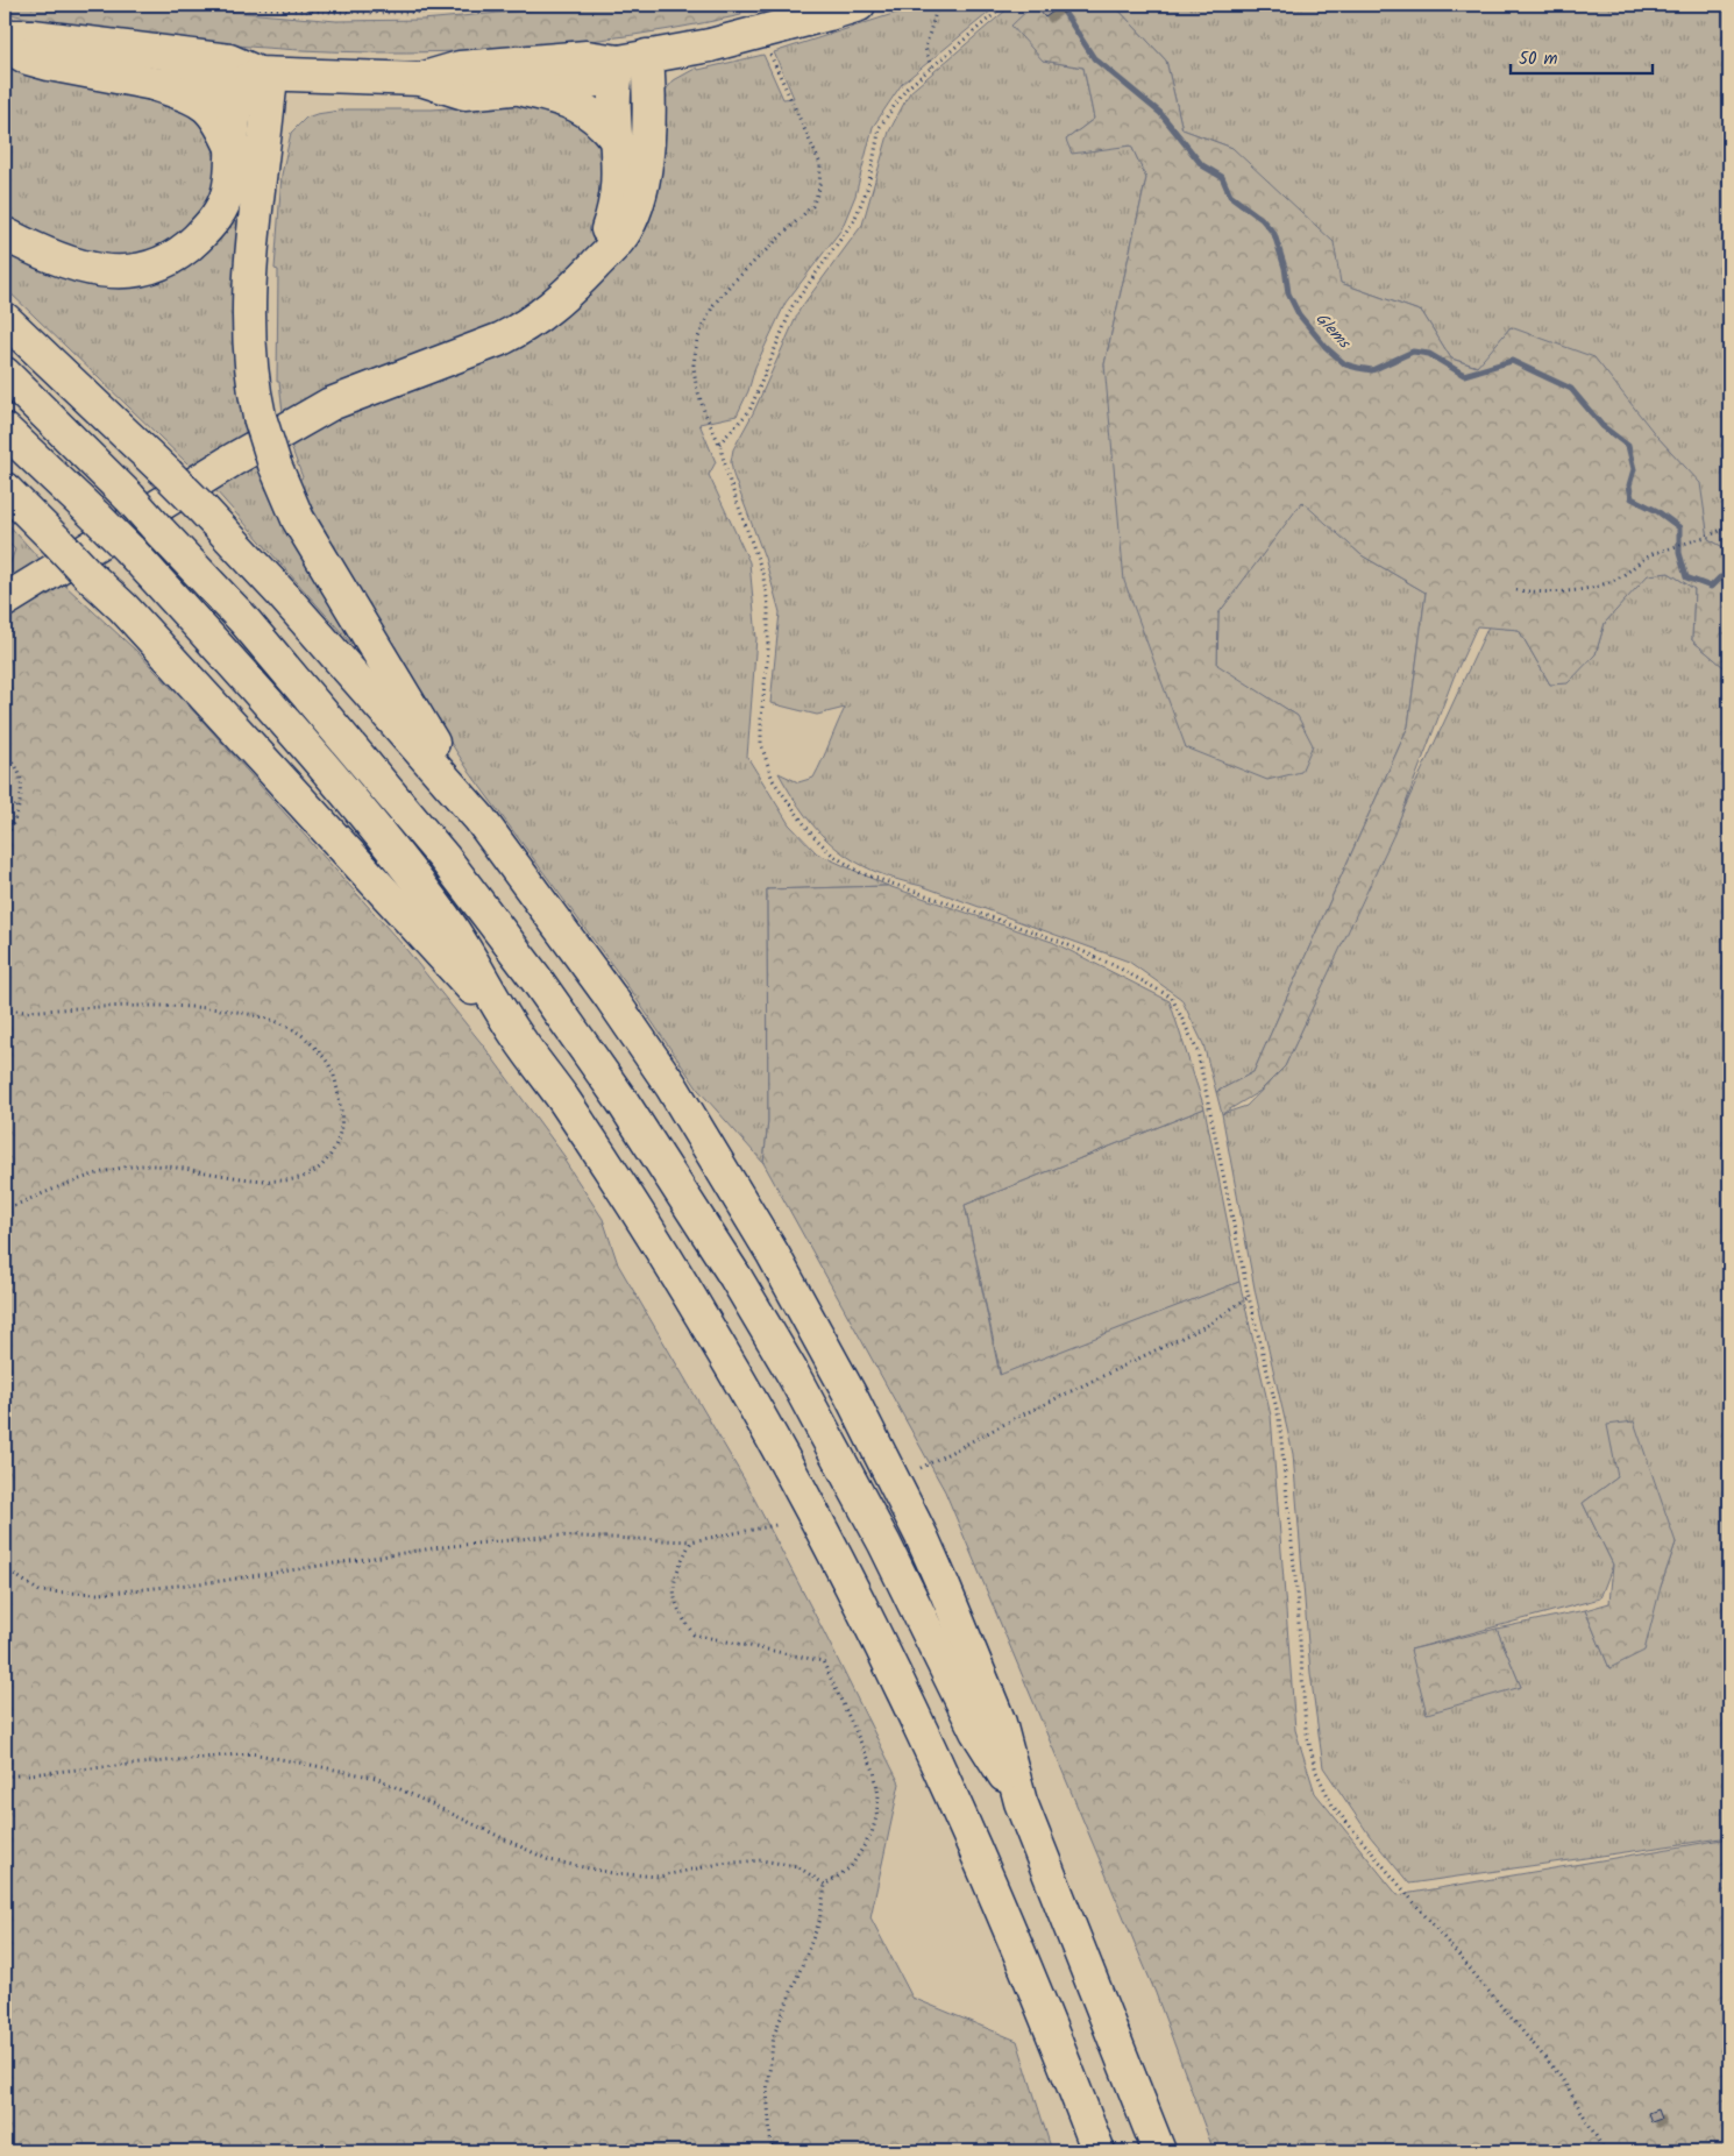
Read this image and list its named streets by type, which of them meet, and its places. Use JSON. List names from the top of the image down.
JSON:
{
  "water": ["Glems"],
  "scale_bar": "50 m"
}
